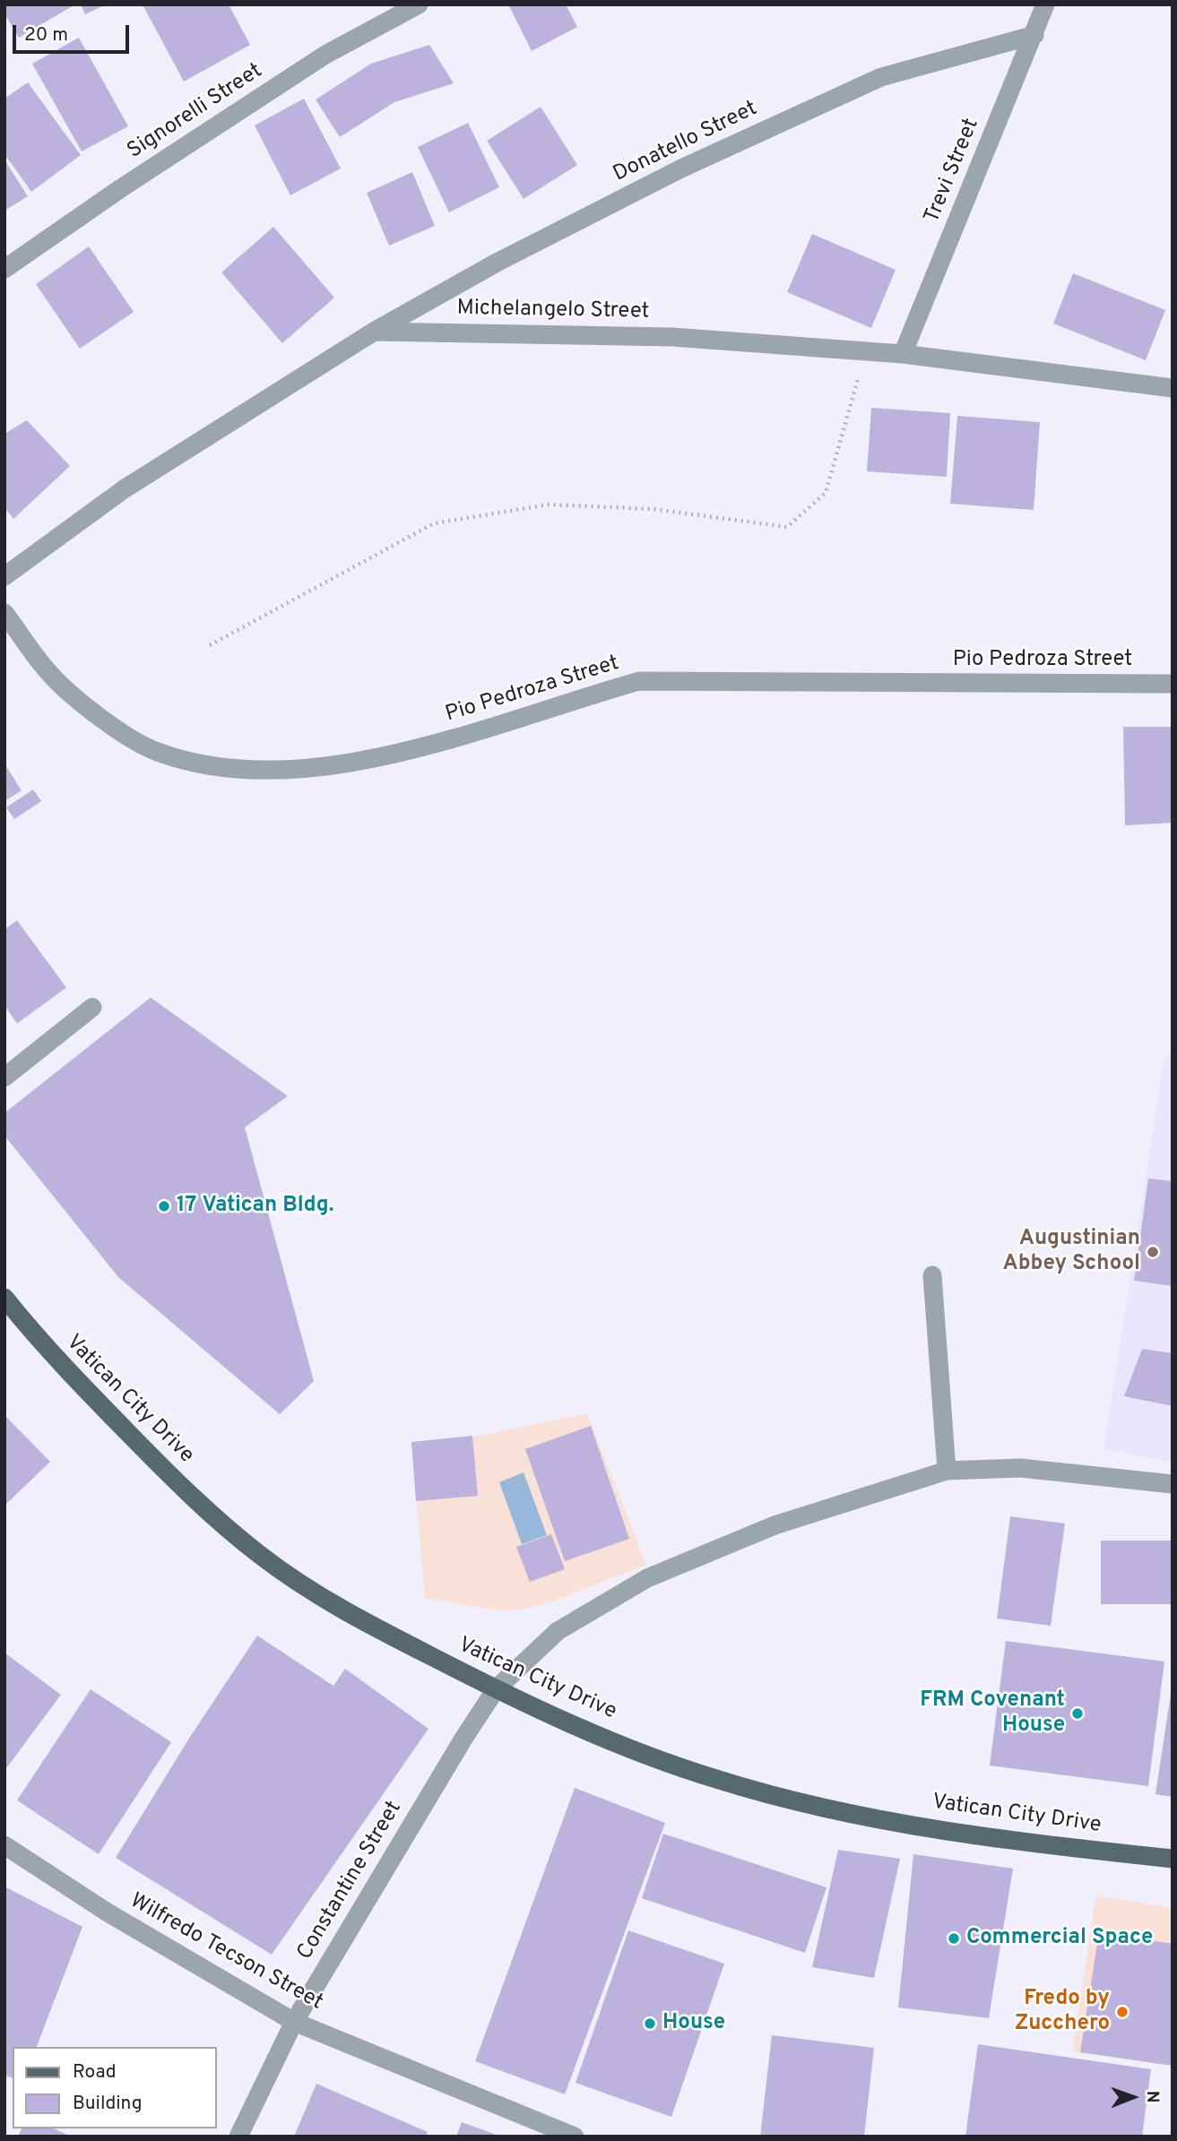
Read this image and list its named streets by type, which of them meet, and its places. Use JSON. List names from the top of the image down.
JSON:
{
  "streets": {
    "main road": ["Vatican City Drive"],
    "street": [
      "Signorelli Street",
      "Donatello Street",
      "Trevi Street",
      "Michelangelo Street",
      "Pio Pedroza Street",
      "Constantine Street",
      "Wilfredo Tecson Street"
    ]
  },
  "crossings": [
    ["Donatello Street", "Trevi Street"],
    ["Donatello Street", "Michelangelo Street"],
    ["Trevi Street", "Michelangelo Street"],
    ["Vatican City Drive", "Constantine Street"],
    ["Constantine Street", "Wilfredo Tecson Street"]
  ],
  "places": [
    "17 Vatican Bldg.",
    "Augustinian Abbey School",
    "FRM Covenant House",
    "Commercial Space",
    "Fredo by Zucchero",
    "House"
  ],
  "legend": ["Road", "Building"],
  "scale_bar": "20 m",
  "north": "right"
}
